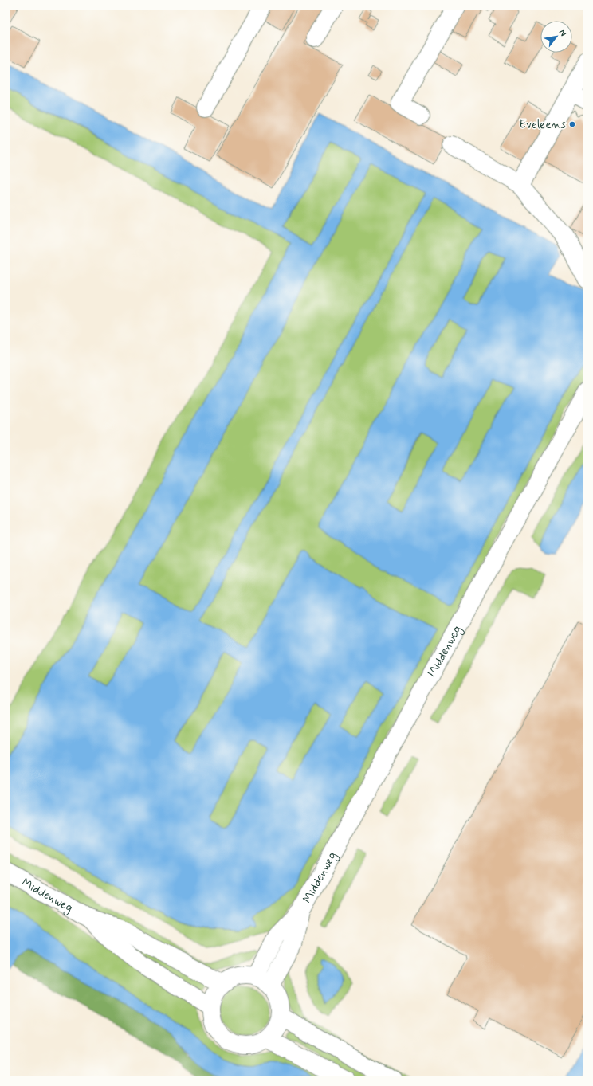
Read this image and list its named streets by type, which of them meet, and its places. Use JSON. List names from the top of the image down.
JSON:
{
  "streets": {
    "street": ["Middenweg"]
  },
  "places": ["Eveleens"],
  "north": "top right"
}
